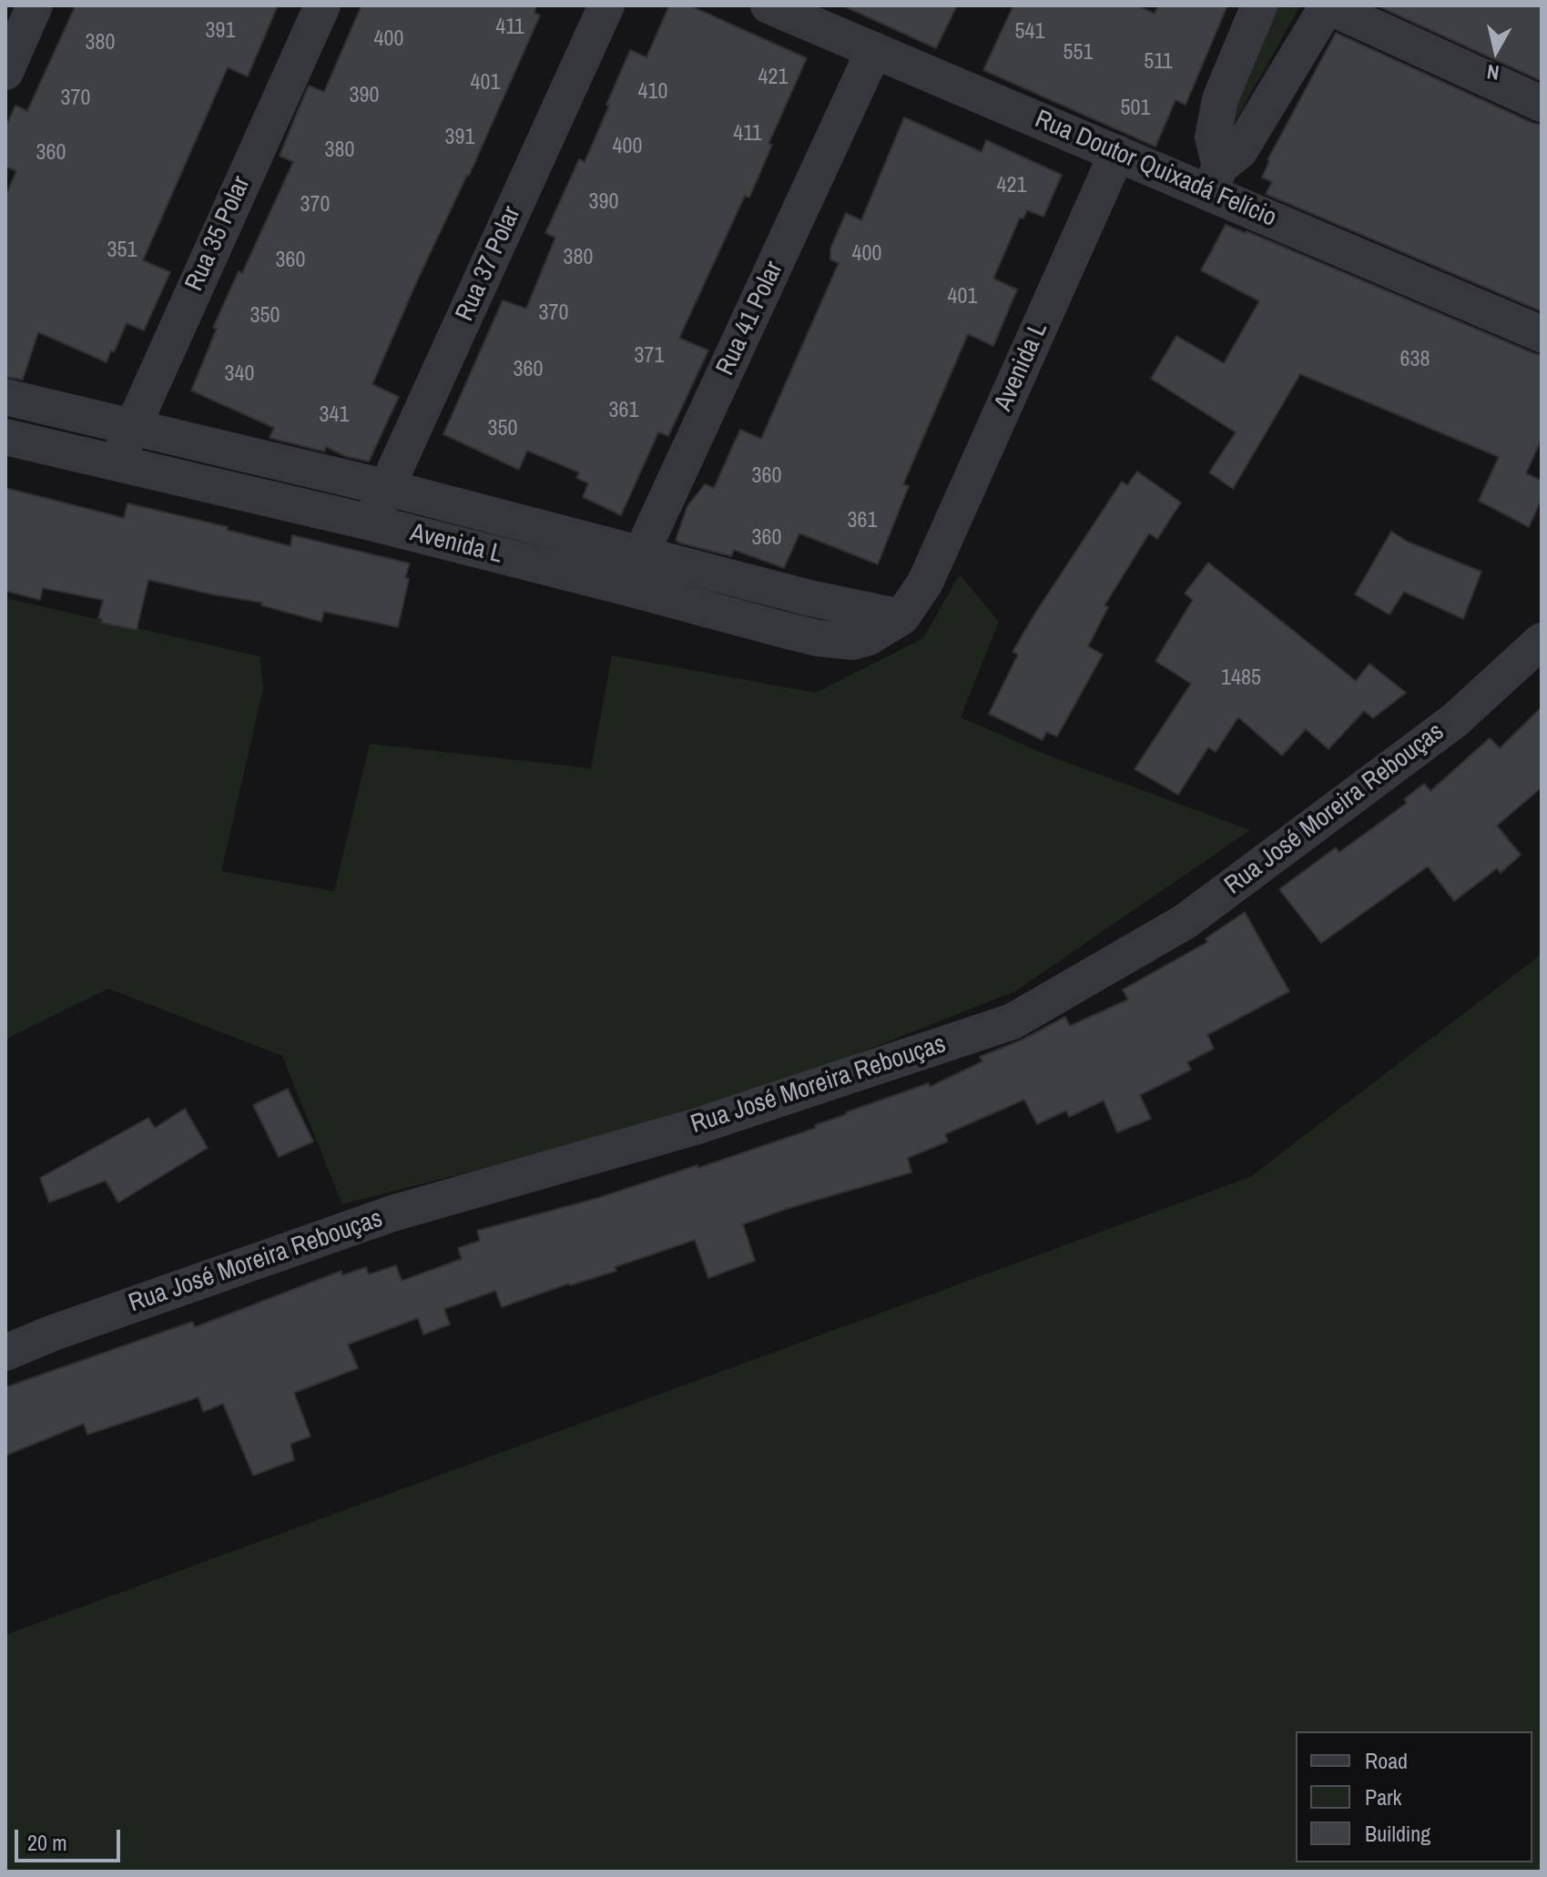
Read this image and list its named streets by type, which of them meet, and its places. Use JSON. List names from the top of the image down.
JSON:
{
  "streets": {
    "street": [
      "Rua Doutor Quixadá Felício",
      "Rua 35 Polar",
      "Rua 37 Polar",
      "Rua 41 Polar",
      "Avenida L",
      "Rua José Moreira Rebouças"
    ]
  },
  "crossings": [
    ["Rua Doutor Quixadá Felício", "Rua 41 Polar"],
    ["Rua Doutor Quixadá Felício", "Avenida L"],
    ["Rua 35 Polar", "Avenida L"],
    ["Rua 37 Polar", "Avenida L"],
    ["Rua 41 Polar", "Avenida L"]
  ],
  "house_numbers": [
    "411",
    "391",
    "541",
    "400",
    "380",
    "551",
    "511",
    "421",
    "401",
    "410",
    "390",
    "370",
    "501",
    "411",
    "391",
    "400",
    "380",
    "360",
    "421",
    "390",
    "370",
    "351",
    "400",
    "380",
    "360",
    "401",
    "370",
    "350",
    "371",
    "638",
    "360",
    "340",
    "361",
    "341",
    "350",
    "360",
    "361",
    "360",
    "1485"
  ],
  "legend": ["Road", "Park", "Building"],
  "scale_bar": "20 m",
  "north": "bottom"
}
